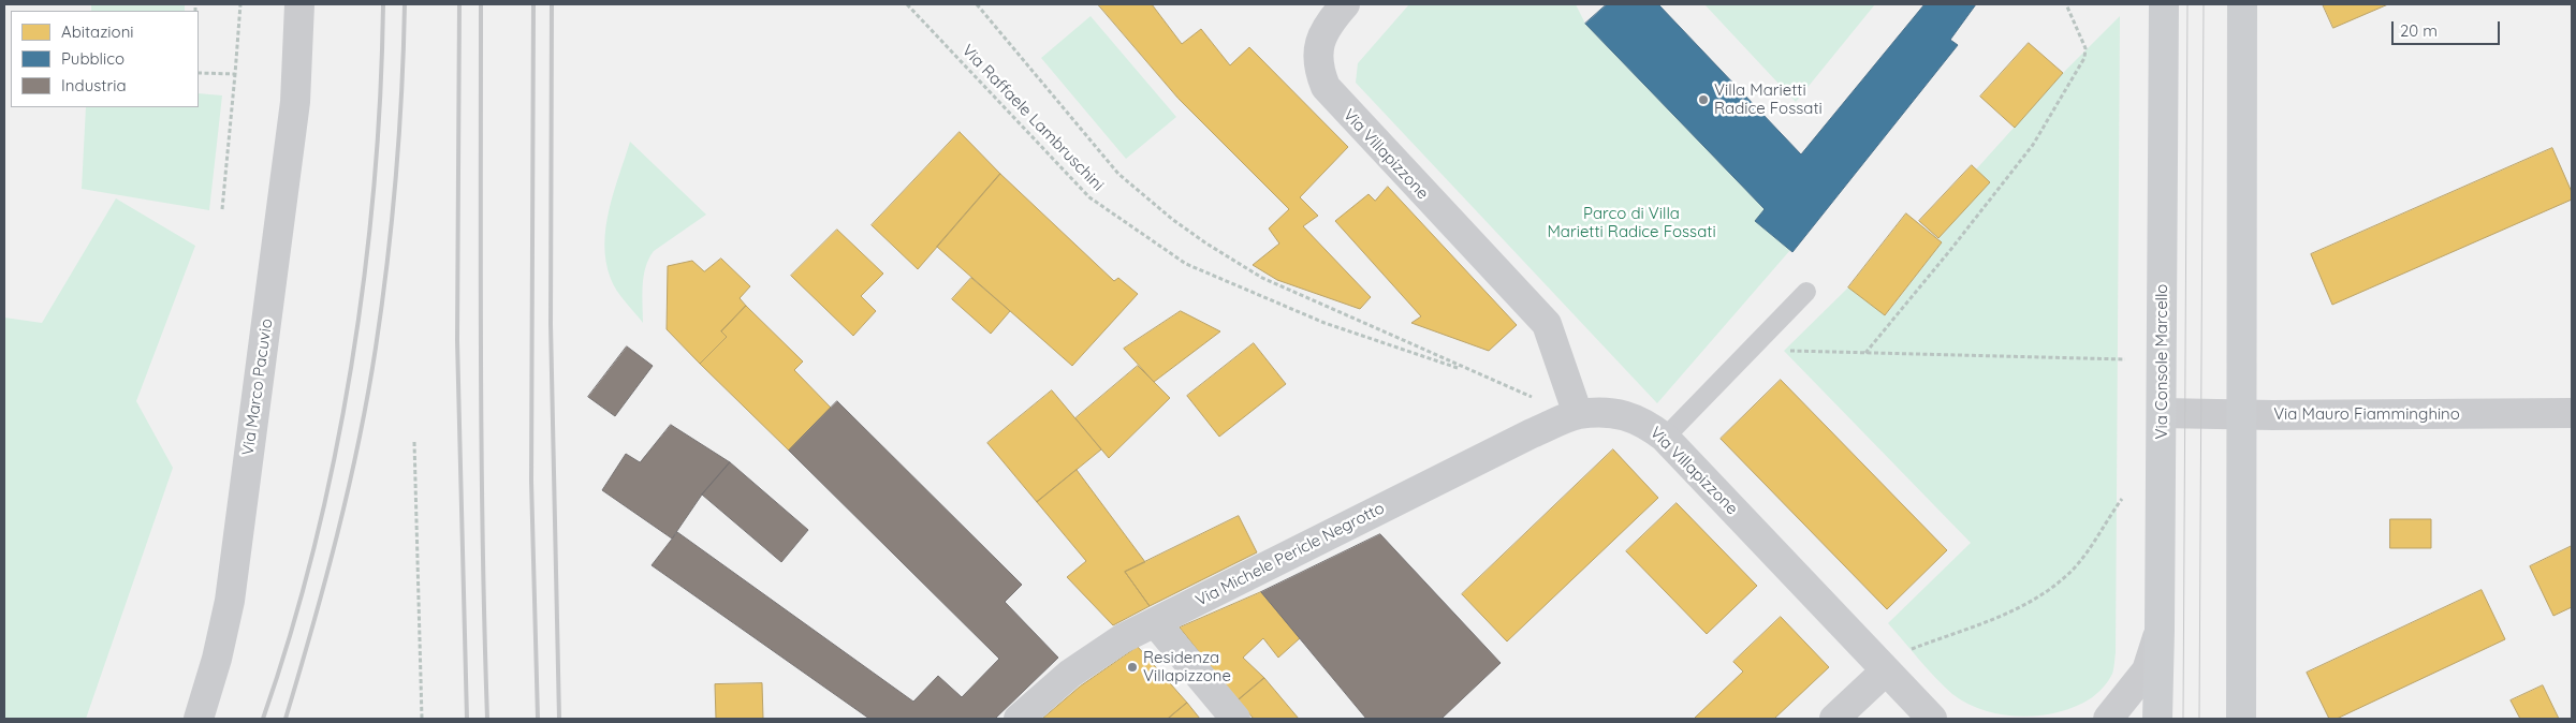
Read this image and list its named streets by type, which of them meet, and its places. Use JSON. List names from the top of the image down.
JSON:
{
  "streets": {
    "main road": ["Via Console Marcello"],
    "street": [
      "Via Villapizzone",
      "Via Marco Pacuvio",
      "Via Mauro Fiamminghino",
      "Via Michele Pericle Negrotto"
    ],
    "path": ["Via Raffaele Lambruschini"]
  },
  "crossings": [
    ["Via Villapizzone", "Via Michele Pericle Negrotto"],
    ["Via Console Marcello", "Via Mauro Fiamminghino"]
  ],
  "parks": ["Parco di Villa Marietti Radice Fossati"],
  "places": ["Villa Marietti Radice Fossati", "Residenza Villapizzone"],
  "legend": ["Abitazioni", "Pubblico", "Industria"],
  "scale_bar": "20 m"
}
